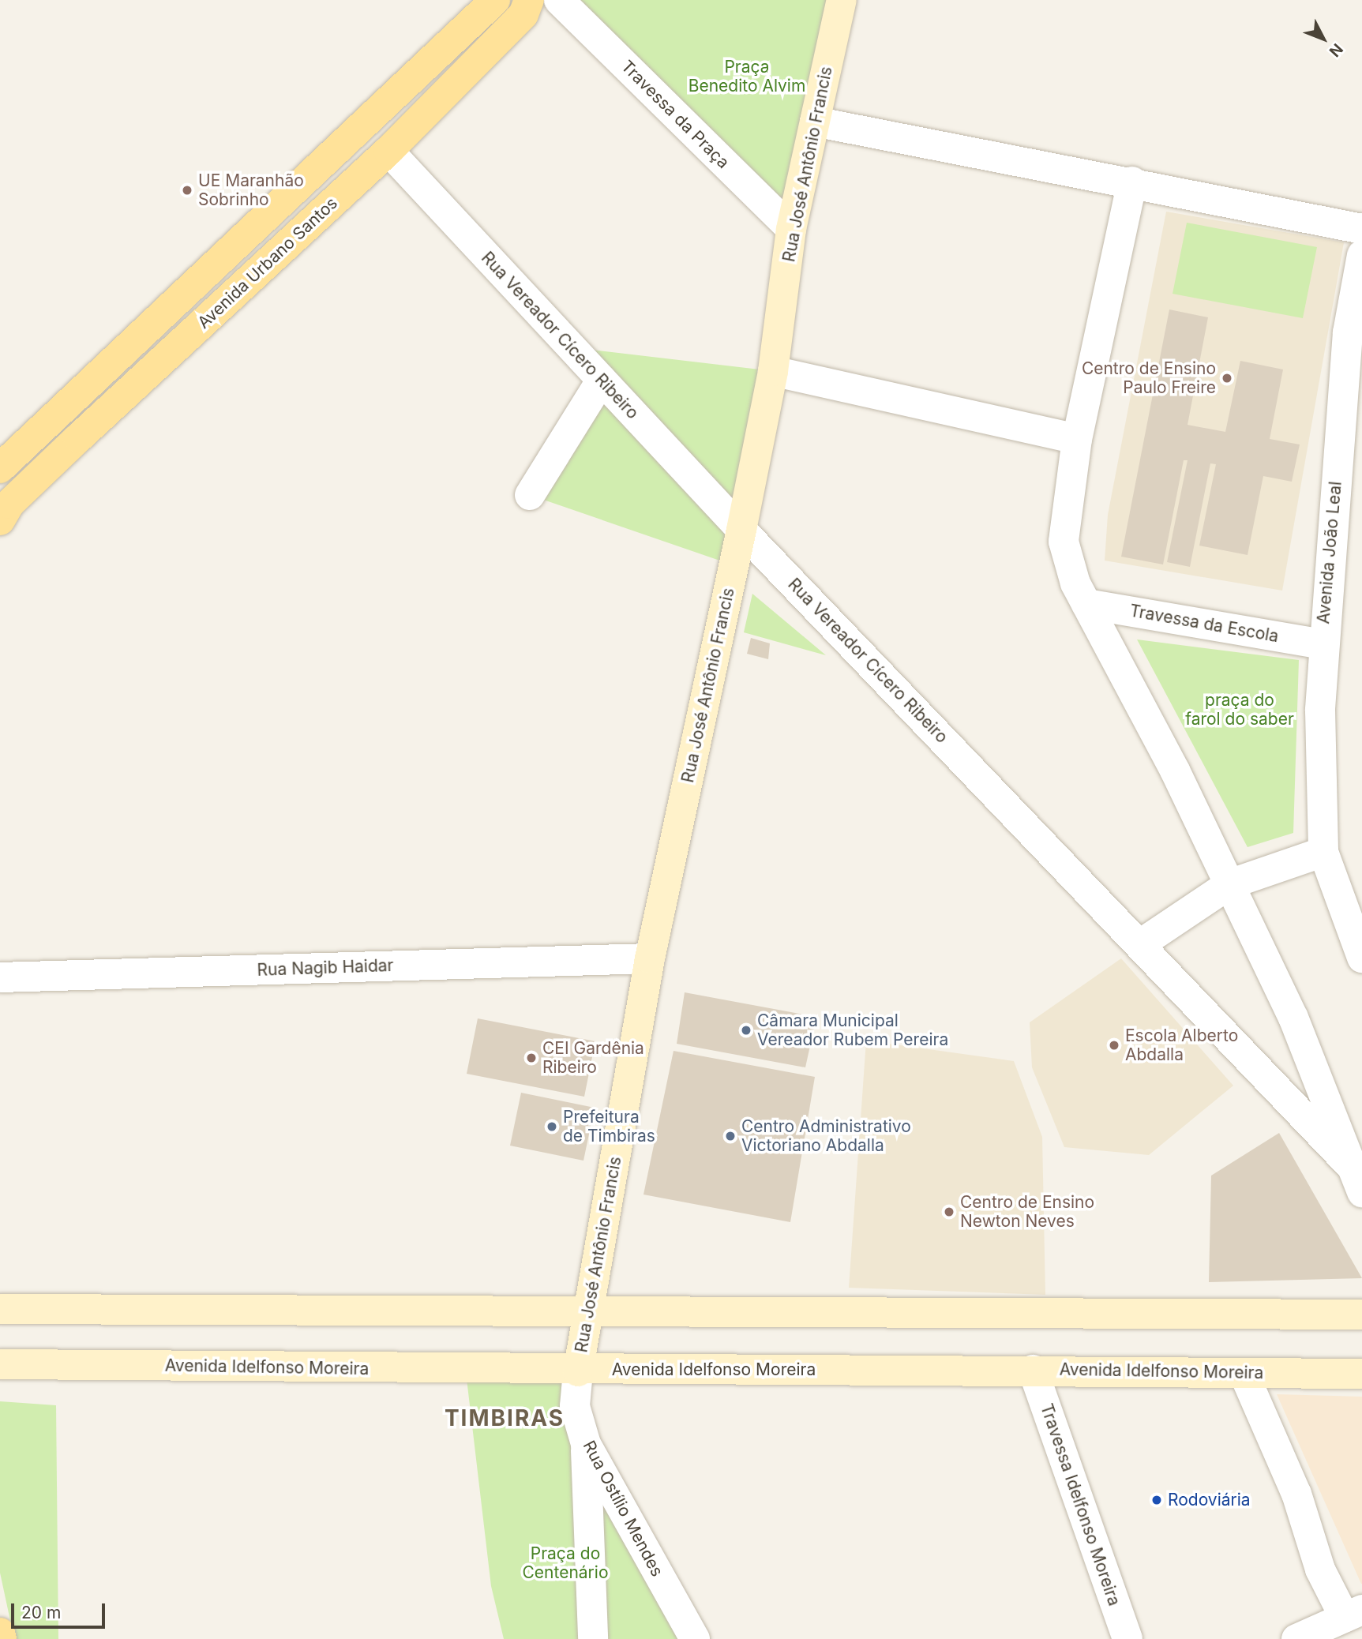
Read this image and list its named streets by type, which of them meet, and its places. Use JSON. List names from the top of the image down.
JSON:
{
  "streets": {
    "main road": ["Avenida Urbano Santos"],
    "street": [
      "Travessa da Praça",
      "Rua José Antônio Francis",
      "Rua Vereador Cícero Ribeiro",
      "Avenida João Leal",
      "Travessa da Escola",
      "Rua Nagib Haidar",
      "Avenida Idelfonso Moreira",
      "Travessa Idelfonso Moreira",
      "Rua Ostílio Mendes"
    ]
  },
  "crossings": [
    ["Travessa da Praça", "Rua José Antônio Francis"],
    ["Rua José Antônio Francis", "Rua Vereador Cícero Ribeiro"],
    ["Rua José Antônio Francis", "Rua Nagib Haidar"],
    ["Rua José Antônio Francis", "Avenida Idelfonso Moreira"],
    ["Rua José Antônio Francis", "Rua Ostílio Mendes"],
    ["Avenida Urbano Santos", "Rua Vereador Cícero Ribeiro"],
    ["Avenida João Leal", "Travessa da Escola"],
    ["Avenida Idelfonso Moreira", "Travessa Idelfonso Moreira"],
    ["Avenida Idelfonso Moreira", "Rua Ostílio Mendes"]
  ],
  "districts": ["TIMBIRAS"],
  "parks": ["Praça Benedito Alvim", "praça do farol do saber", "Praça do Centenário"],
  "places": [
    "UE Maranhão Sobrinho",
    "Centro de Ensino Paulo Freire",
    "Câmara Municipal Vereador Rubem Pereira",
    "Escola Alberto Abdalla",
    "CEI Gardênia Ribeiro",
    "Prefeitura de Timbiras",
    "Centro Administrativo Victoriano Abdalla",
    "Centro de Ensino Newton Neves",
    "Rodoviária"
  ],
  "scale_bar": "20 m",
  "north": "bottom right"
}
